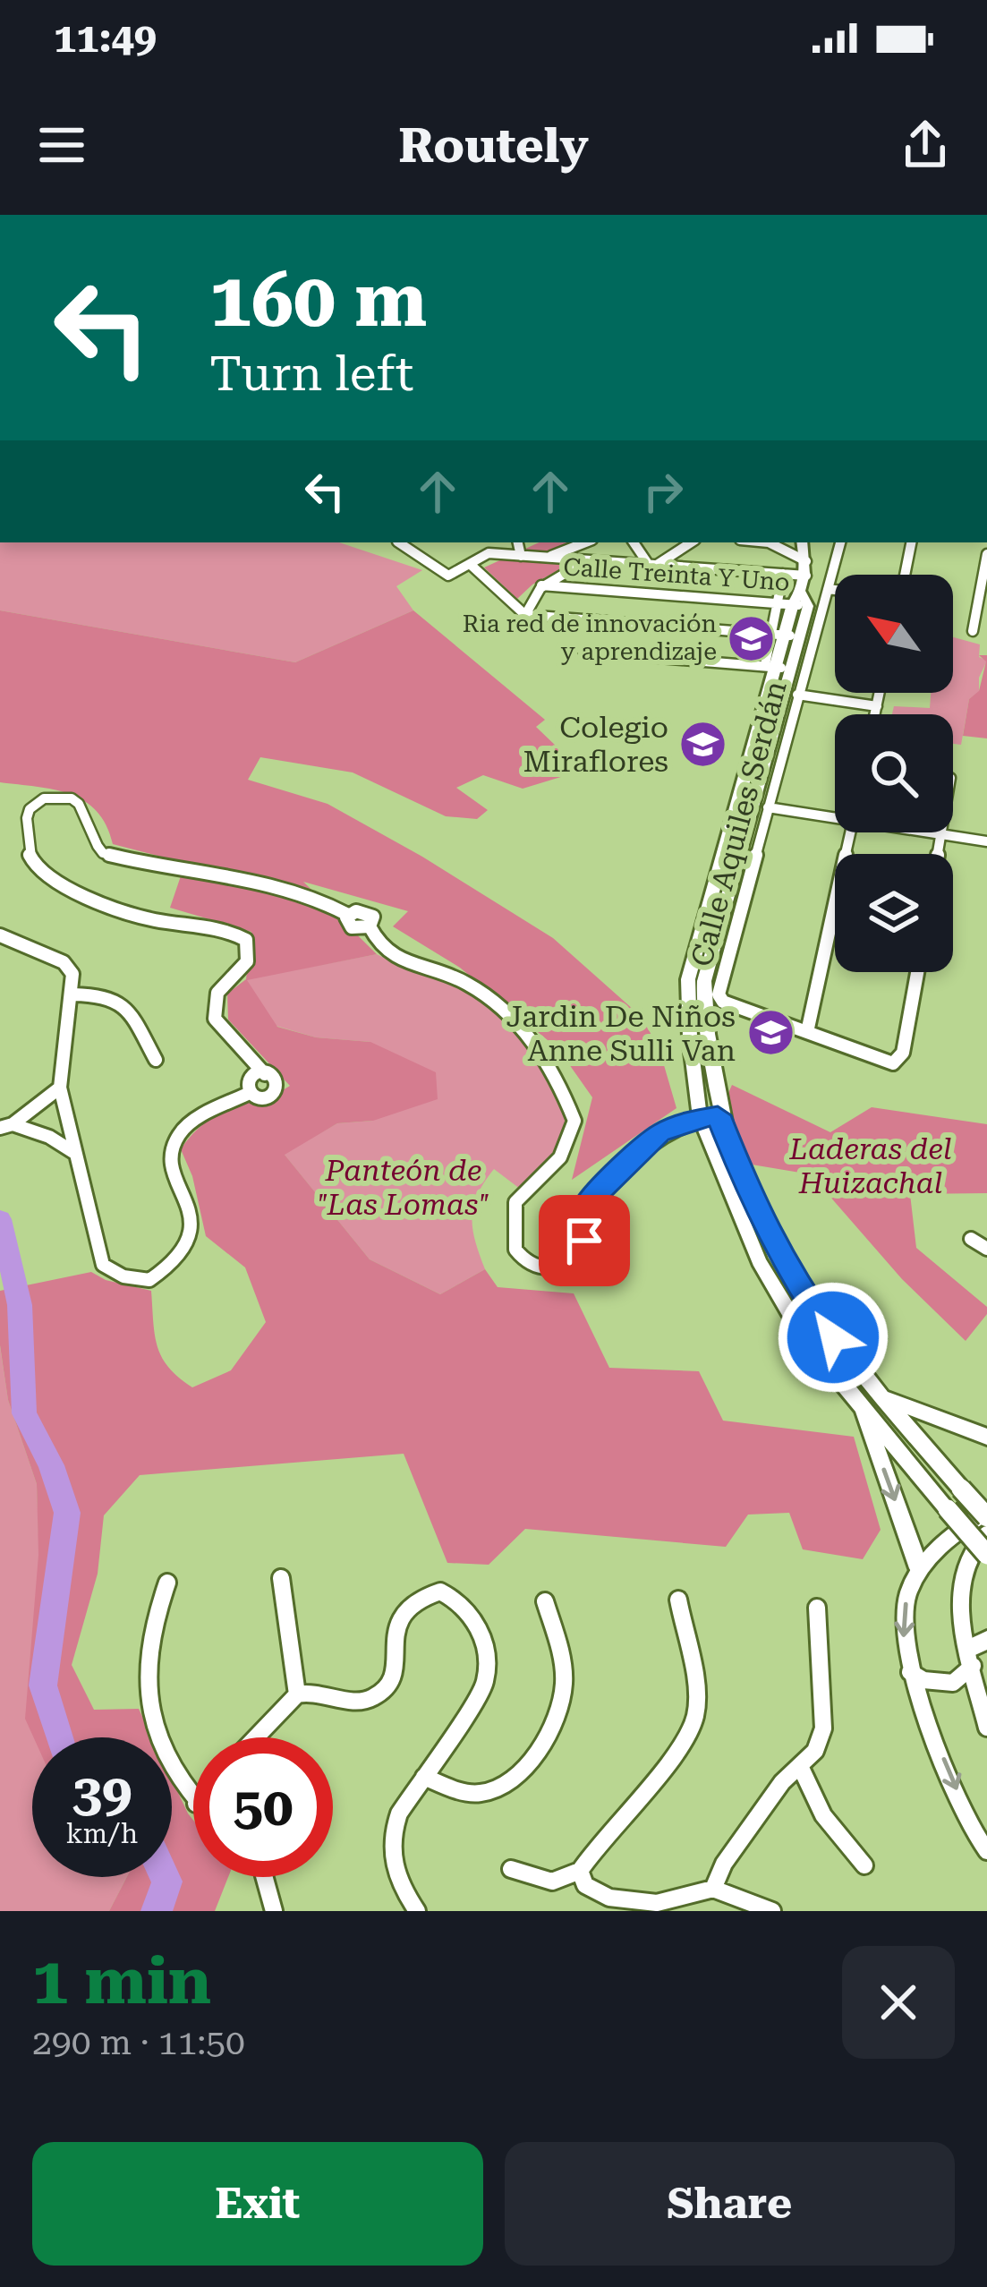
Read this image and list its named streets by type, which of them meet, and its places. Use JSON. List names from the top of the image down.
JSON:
{
  "streets": {
    "street": ["Calle Treinta Y Uno", "Calle Aquiles Serdán"]
  },
  "parks": ["Laderas del Huizachal", "Panteón de \"Las Lomas\""],
  "places": {
    "school or university": ["Ria red de innovación y aprendizaje", "Colegio Miraflores", "Jardin De Niños Anne Sulli Van"]
  },
  "north": "top left",
  "page": {
    "status": "11:49",
    "header": "Routely",
    "turn": ["160 m", "Turn left"],
    "speed": "39 km/h",
    "limit": "50",
    "heading": ["1 min", "290 m · 11:50"],
    "buttons": ["Exit", "Share"]
  }
}
